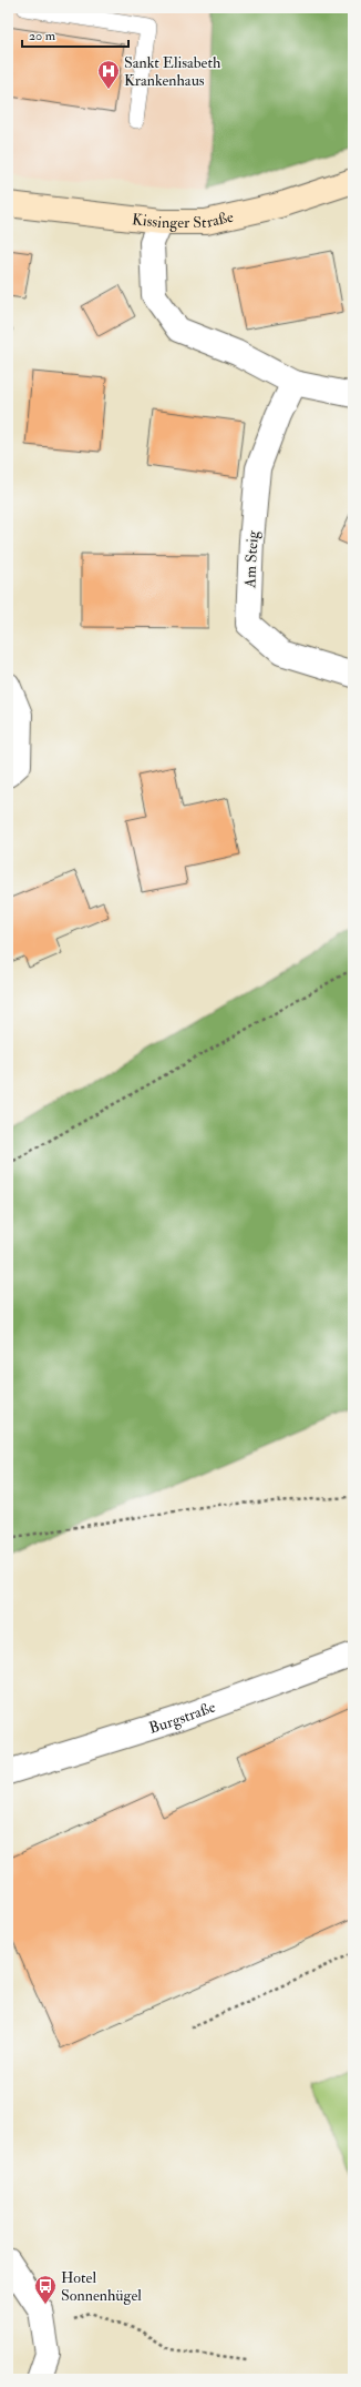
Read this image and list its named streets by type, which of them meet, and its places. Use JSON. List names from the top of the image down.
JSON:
{
  "streets": {
    "street": ["Kissinger Straße", "Am Steig", "Burgstraße"]
  },
  "places": {
    "hospital": ["Sankt Elisabeth Krankenhaus"],
    "bus stop": ["Hotel Sonnenhügel"]
  },
  "scale_bar": "20 m"
}
